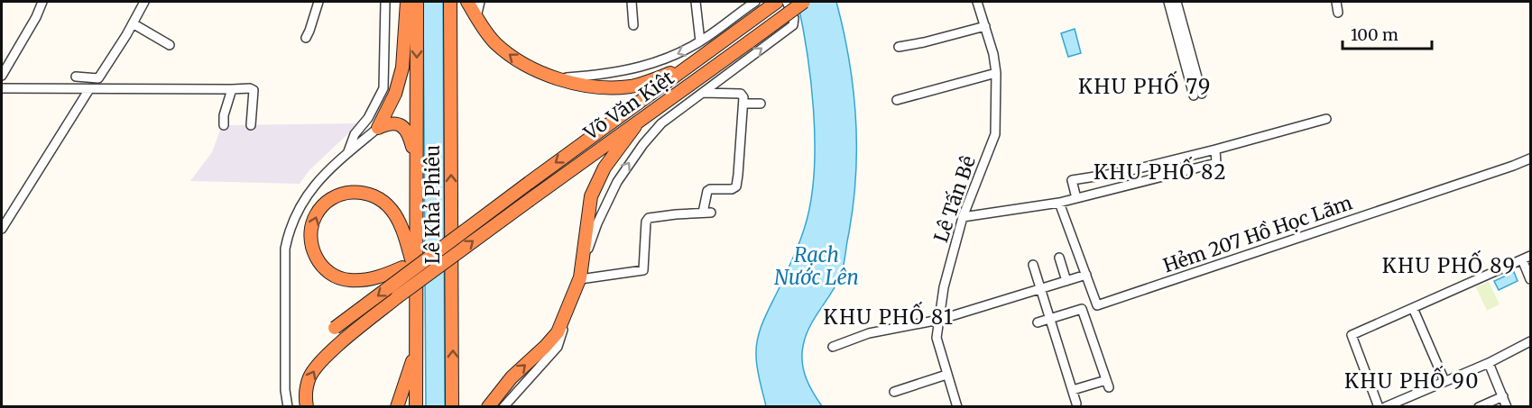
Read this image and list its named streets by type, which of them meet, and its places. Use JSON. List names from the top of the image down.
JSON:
{
  "streets": {
    "highway": ["Võ Văn Kiệt", "Lê Khả Phiêu"],
    "street": ["Lê Tấn Bê", "Hẻm 207 Hồ Học Lãm"]
  },
  "districts": [
    "KHU PHỐ 79",
    "KHU PHỐ 82",
    "KHU PHỐ 89",
    "KHU PHỐ 81",
    "KHU PHỐ 90"
  ],
  "water": ["Rạch Nước Lên"],
  "scale_bar": "100 m"
}
